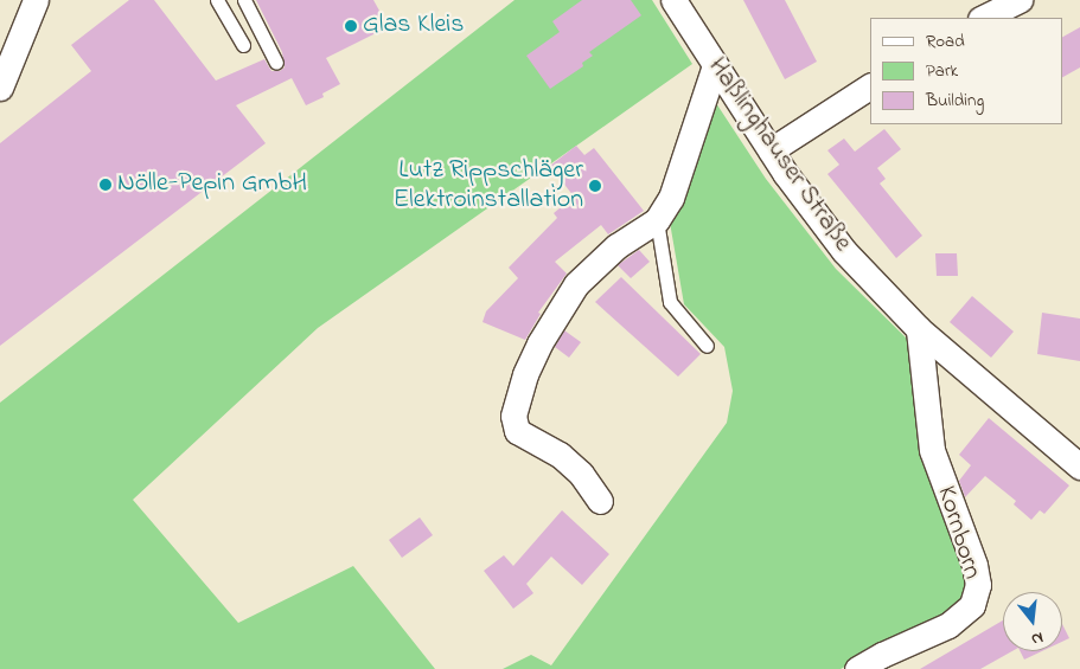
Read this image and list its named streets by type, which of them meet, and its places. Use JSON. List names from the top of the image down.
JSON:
{
  "streets": {
    "street": ["Haßlinghauser Straße", "Kornborn"]
  },
  "crossings": [
    ["Haßlinghauser Straße", "Kornborn"]
  ],
  "places": ["Glas Kleis", "Nölle-Pepin GmbH", "Lutz Rippschläger Elektroinstallation"],
  "legend": ["Road", "Park", "Building"],
  "north": "bottom"
}
